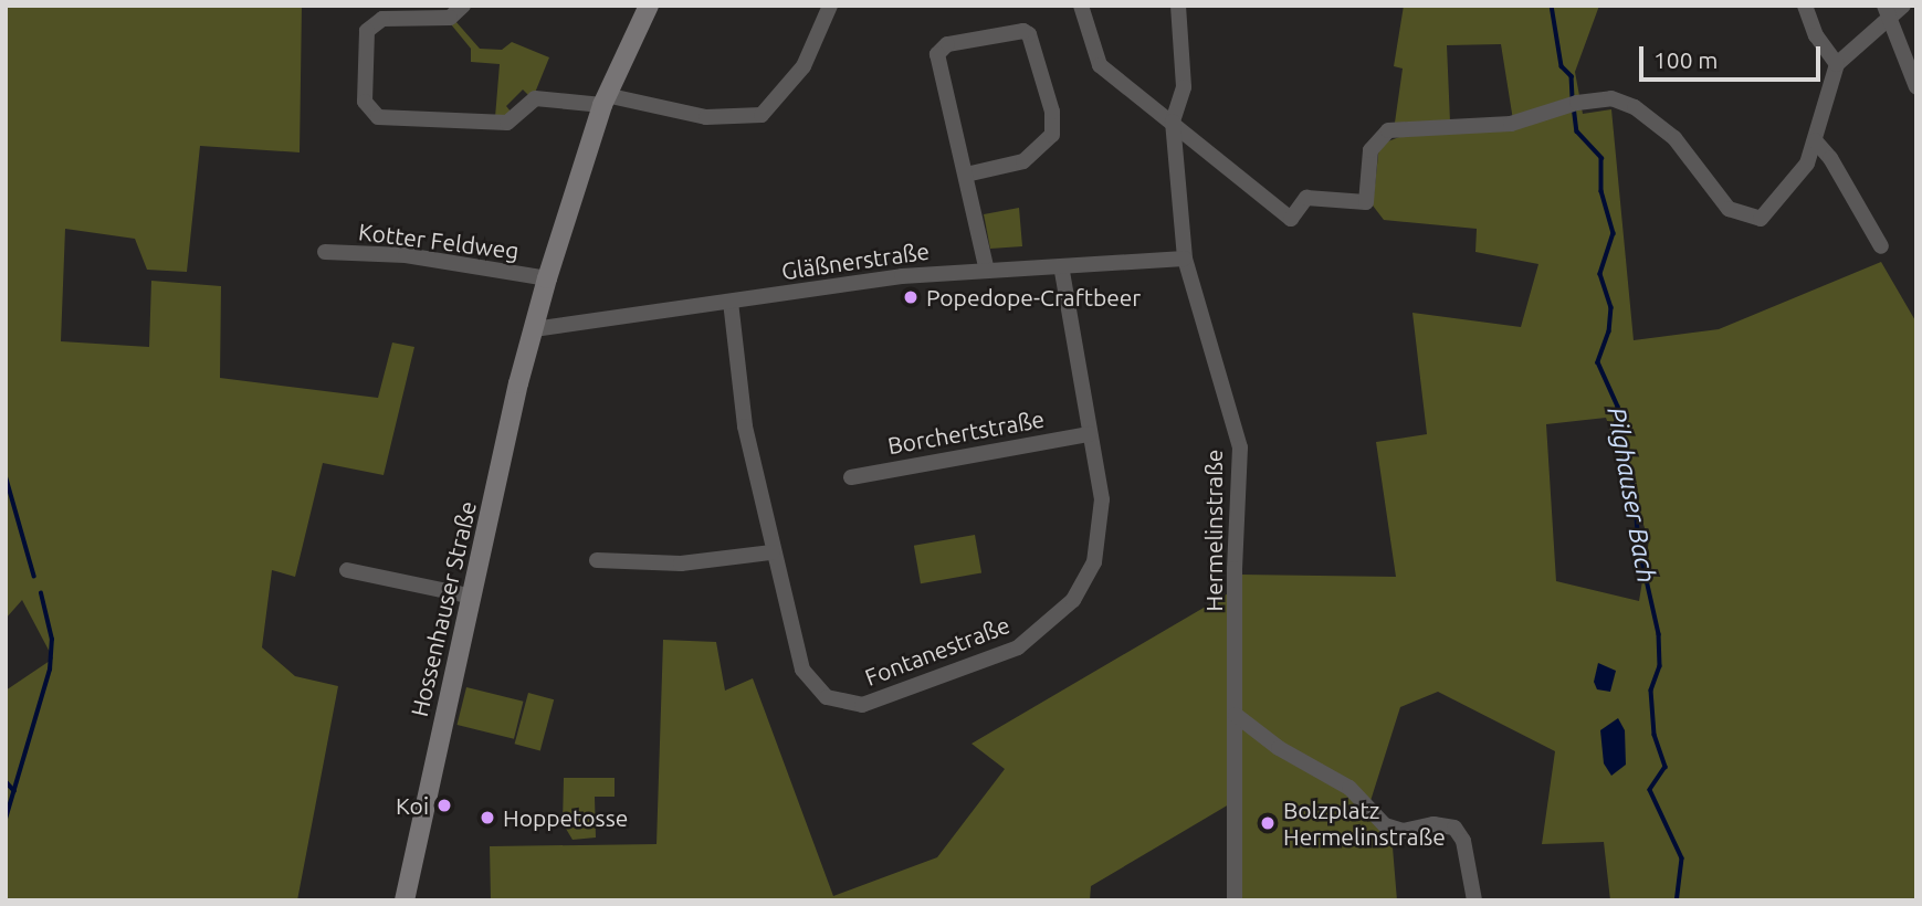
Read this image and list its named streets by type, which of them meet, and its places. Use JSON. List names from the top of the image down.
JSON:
{
  "streets": {
    "street": [
      "Kotter Feldweg",
      "Gläßnerstraße",
      "Borchertstraße",
      "Hermelinstraße",
      "Hossenhauser Straße",
      "Fontanestraße"
    ]
  },
  "crossings": [
    ["Kotter Feldweg", "Hossenhauser Straße"],
    ["Gläßnerstraße", "Hermelinstraße"],
    ["Gläßnerstraße", "Hossenhauser Straße"],
    ["Gläßnerstraße", "Fontanestraße"],
    ["Borchertstraße", "Fontanestraße"]
  ],
  "water": ["Pilghauser Bach"],
  "places": [
    "Popedope-Craftbeer",
    "Koi",
    "Hoppetosse",
    "Bolzplatz Hermelinstraße"
  ],
  "scale_bar": "100 m"
}
